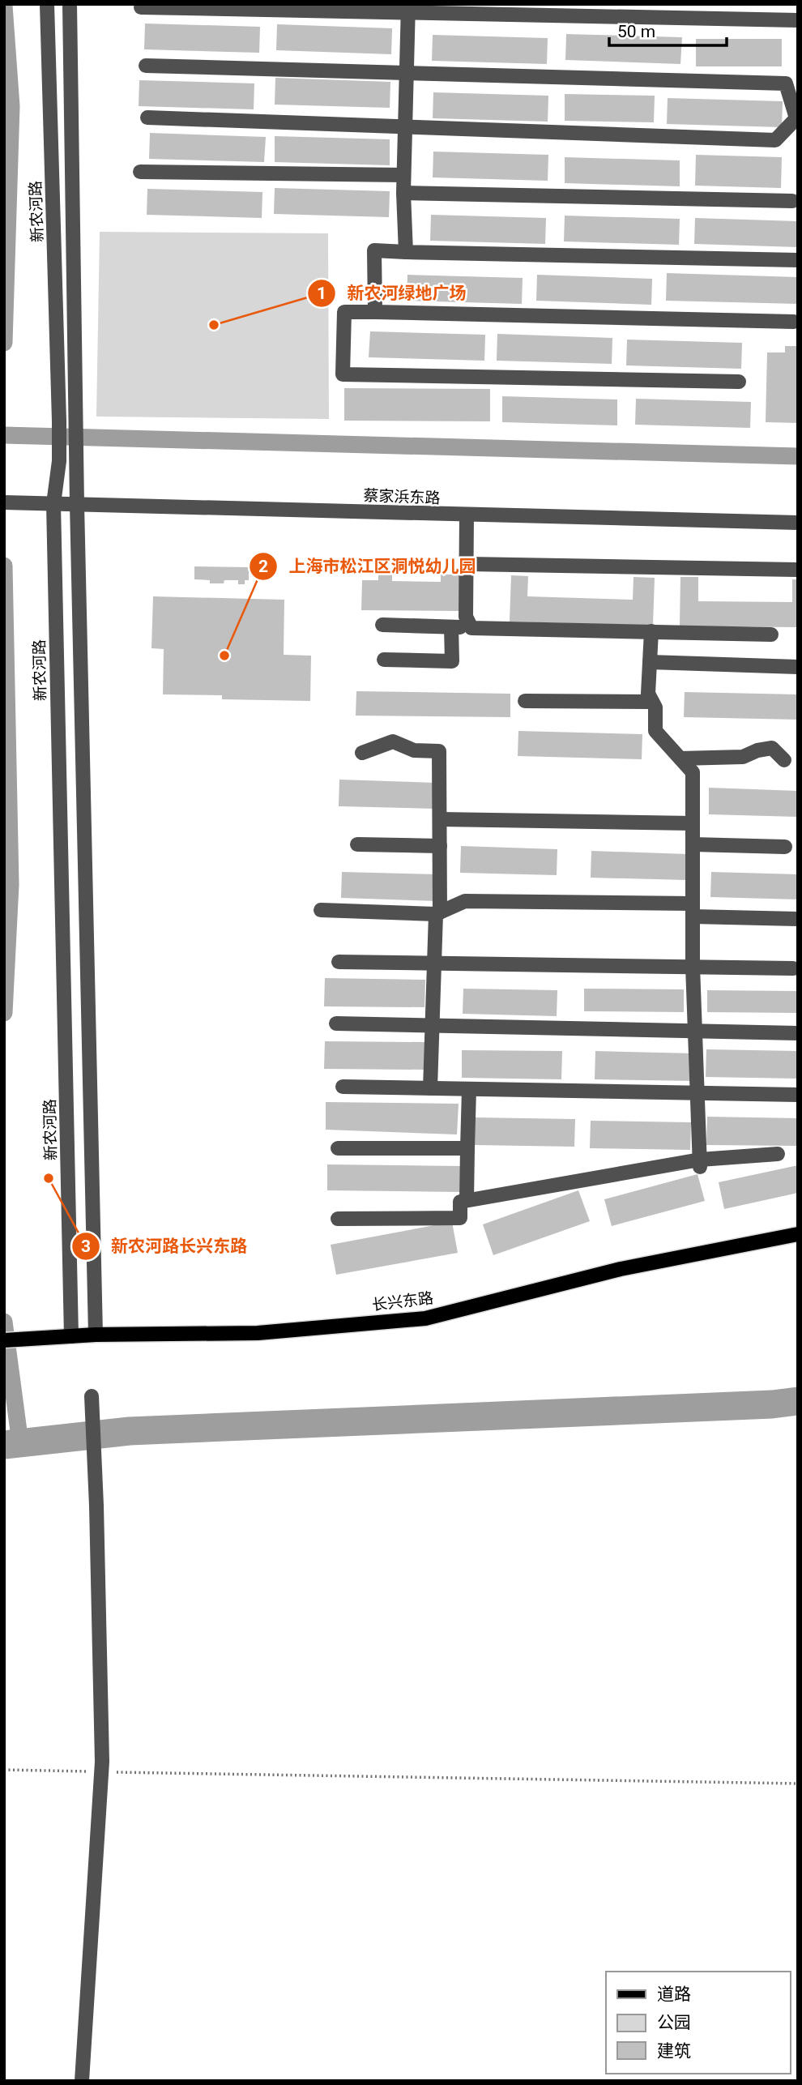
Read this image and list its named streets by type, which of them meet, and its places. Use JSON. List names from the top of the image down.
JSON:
{
  "streets": {
    "main road": ["长兴东路"],
    "street": ["新农河路", "蔡家浜东路"]
  },
  "crossings": [
    ["新农河路", "蔡家浜东路"],
    ["新农河路", "长兴东路"]
  ],
  "places": ["新农河绿地广场", "上海市松江区洞悦幼儿园", "新农河路长兴东路"],
  "legend": ["道路", "公园", "建筑"],
  "scale_bar": "50 m"
}
